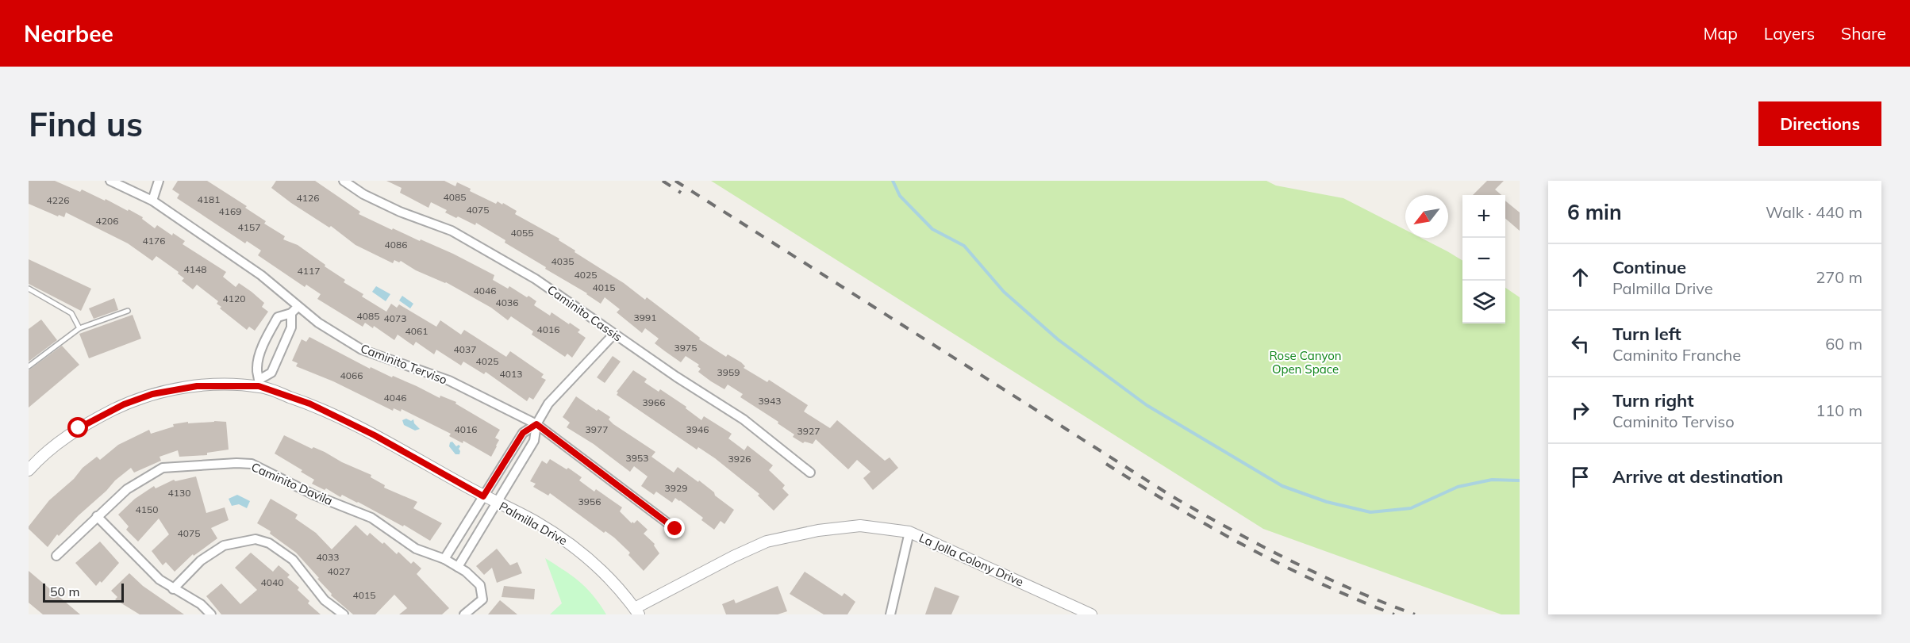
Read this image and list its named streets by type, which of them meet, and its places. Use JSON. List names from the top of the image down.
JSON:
{
  "streets": {
    "street": [
      "Caminito Cassis",
      "Caminito Terviso",
      "Caminito Davila",
      "Palmilla Drive",
      "La Jolla Colony Drive"
    ]
  },
  "crossings": [
    ["Palmilla Drive", "La Jolla Colony Drive"]
  ],
  "parks": ["Rose Canyon Open Space"],
  "house_numbers": [
    "4085",
    "4126",
    "4181",
    "4226",
    "4075",
    "4169",
    "4206",
    "4157",
    "4055",
    "4176",
    "4086",
    "4035",
    "4148",
    "4117",
    "4025",
    "4015",
    "4046",
    "4120",
    "4036",
    "4085",
    "3991",
    "4073",
    "4016",
    "4061",
    "3975",
    "4037",
    "4025",
    "3959",
    "4013",
    "4066",
    "4046",
    "3943",
    "3966",
    "4016",
    "3977",
    "3946",
    "3927",
    "3953",
    "3926",
    "3929",
    "4130",
    "3956",
    "4150",
    "4075",
    "4033",
    "4027",
    "4040",
    "4015"
  ],
  "scale_bar": "50 m",
  "north": "bottom left",
  "page": {
    "header": "Nearbee",
    "nav": ["Map", "Layers", "Share"],
    "buttons": "Directions",
    "title": "Find us",
    "heading": ["6 min", "Walk · 440 m"],
    "map_buttons": ["+", "−"],
    "list": [
      ["Continue", "Palmilla Drive", "270 m"],
      ["Turn left", "Caminito Franche", "60 m"],
      ["Turn right", "Caminito Terviso", "110 m"],
      "Arrive at destination"
    ],
    "scale": "50 m"
  }
}
